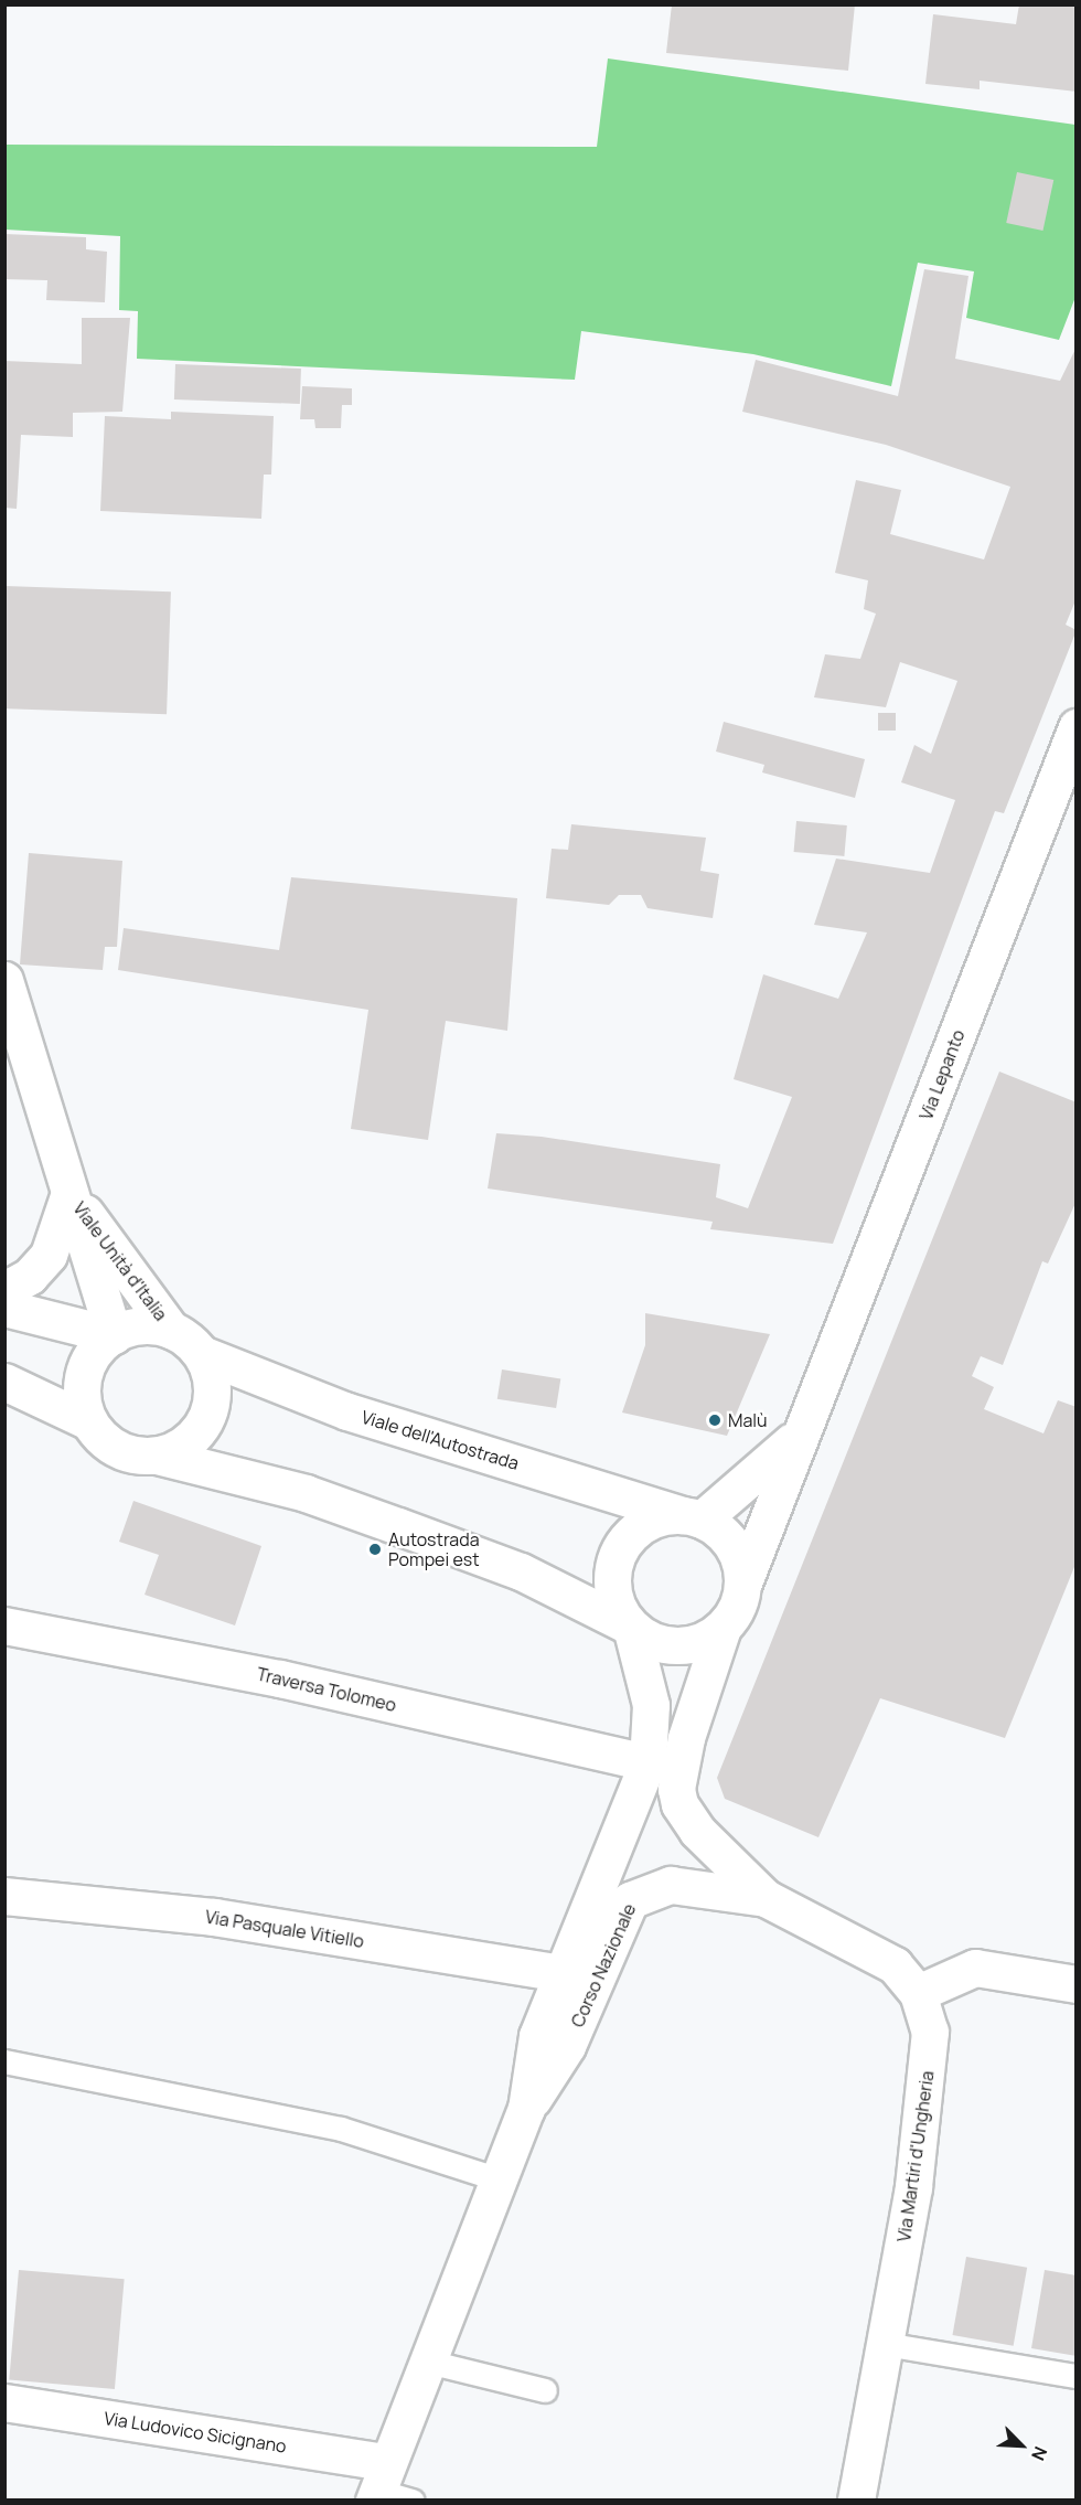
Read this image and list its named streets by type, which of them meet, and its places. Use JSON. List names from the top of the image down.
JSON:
{
  "streets": {
    "main road": [
      "Via Lepanto",
      "Viale Unità d'Italia",
      "Viale dell'Autostrada",
      "Traversa Tolomeo",
      "Via Pasquale Vitiello",
      "Corso Nazionale",
      "Via Martiri d'Ungheria",
      "Via Ludovico Sicignano"
    ]
  },
  "crossings": [
    ["Via Lepanto", "Viale dell'Autostrada"],
    ["Via Lepanto", "Corso Nazionale"],
    ["Viale Unità d'Italia", "Viale dell'Autostrada"],
    ["Viale dell'Autostrada", "Corso Nazionale"],
    ["Traversa Tolomeo", "Corso Nazionale"],
    ["Via Pasquale Vitiello", "Corso Nazionale"],
    ["Corso Nazionale", "Via Ludovico Sicignano"]
  ],
  "places": ["Malù", "Autostrada Pompei est"],
  "north": "bottom right"
}
